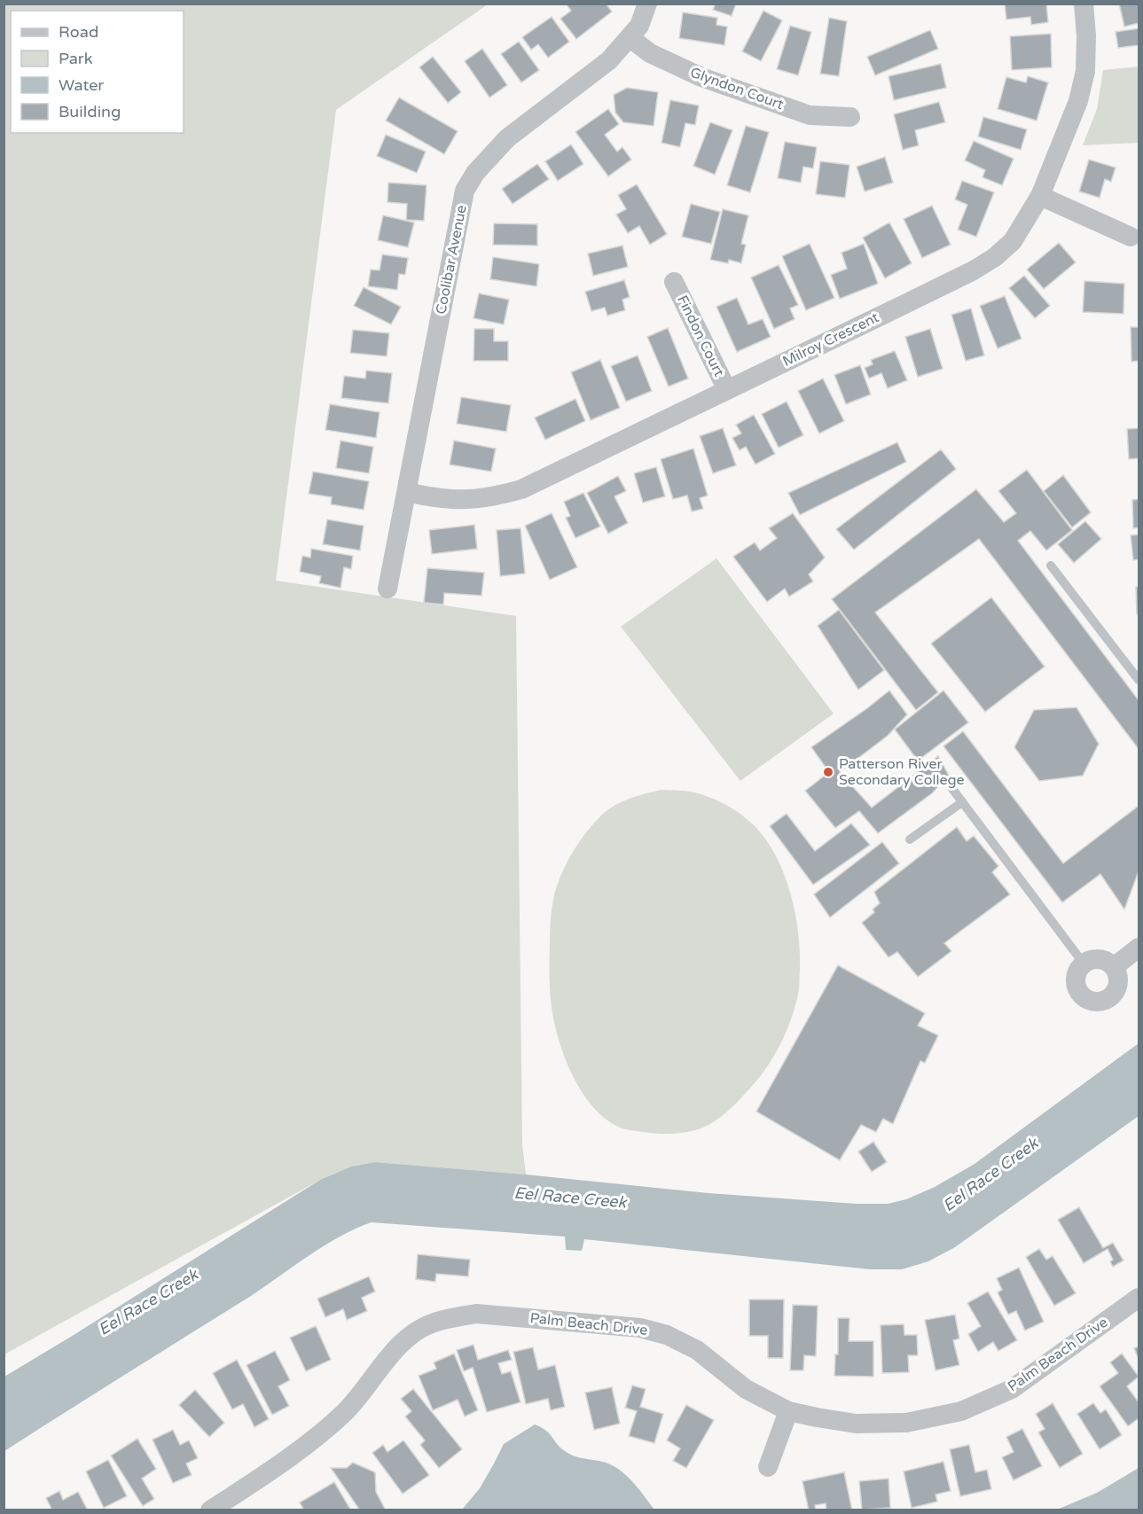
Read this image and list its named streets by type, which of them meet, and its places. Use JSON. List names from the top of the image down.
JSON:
{
  "streets": {
    "street": [
      "Glyndon Court",
      "Coolibar Avenue",
      "Findon Court",
      "Milroy Crescent",
      "Palm Beach Drive"
    ]
  },
  "crossings": [
    ["Glyndon Court", "Coolibar Avenue"],
    ["Coolibar Avenue", "Milroy Crescent"],
    ["Findon Court", "Milroy Crescent"]
  ],
  "water": ["Eel Race Creek"],
  "places": ["Patterson River Secondary College"],
  "legend": [
    "Road",
    "Park",
    "Water",
    "Building"
  ]
}
